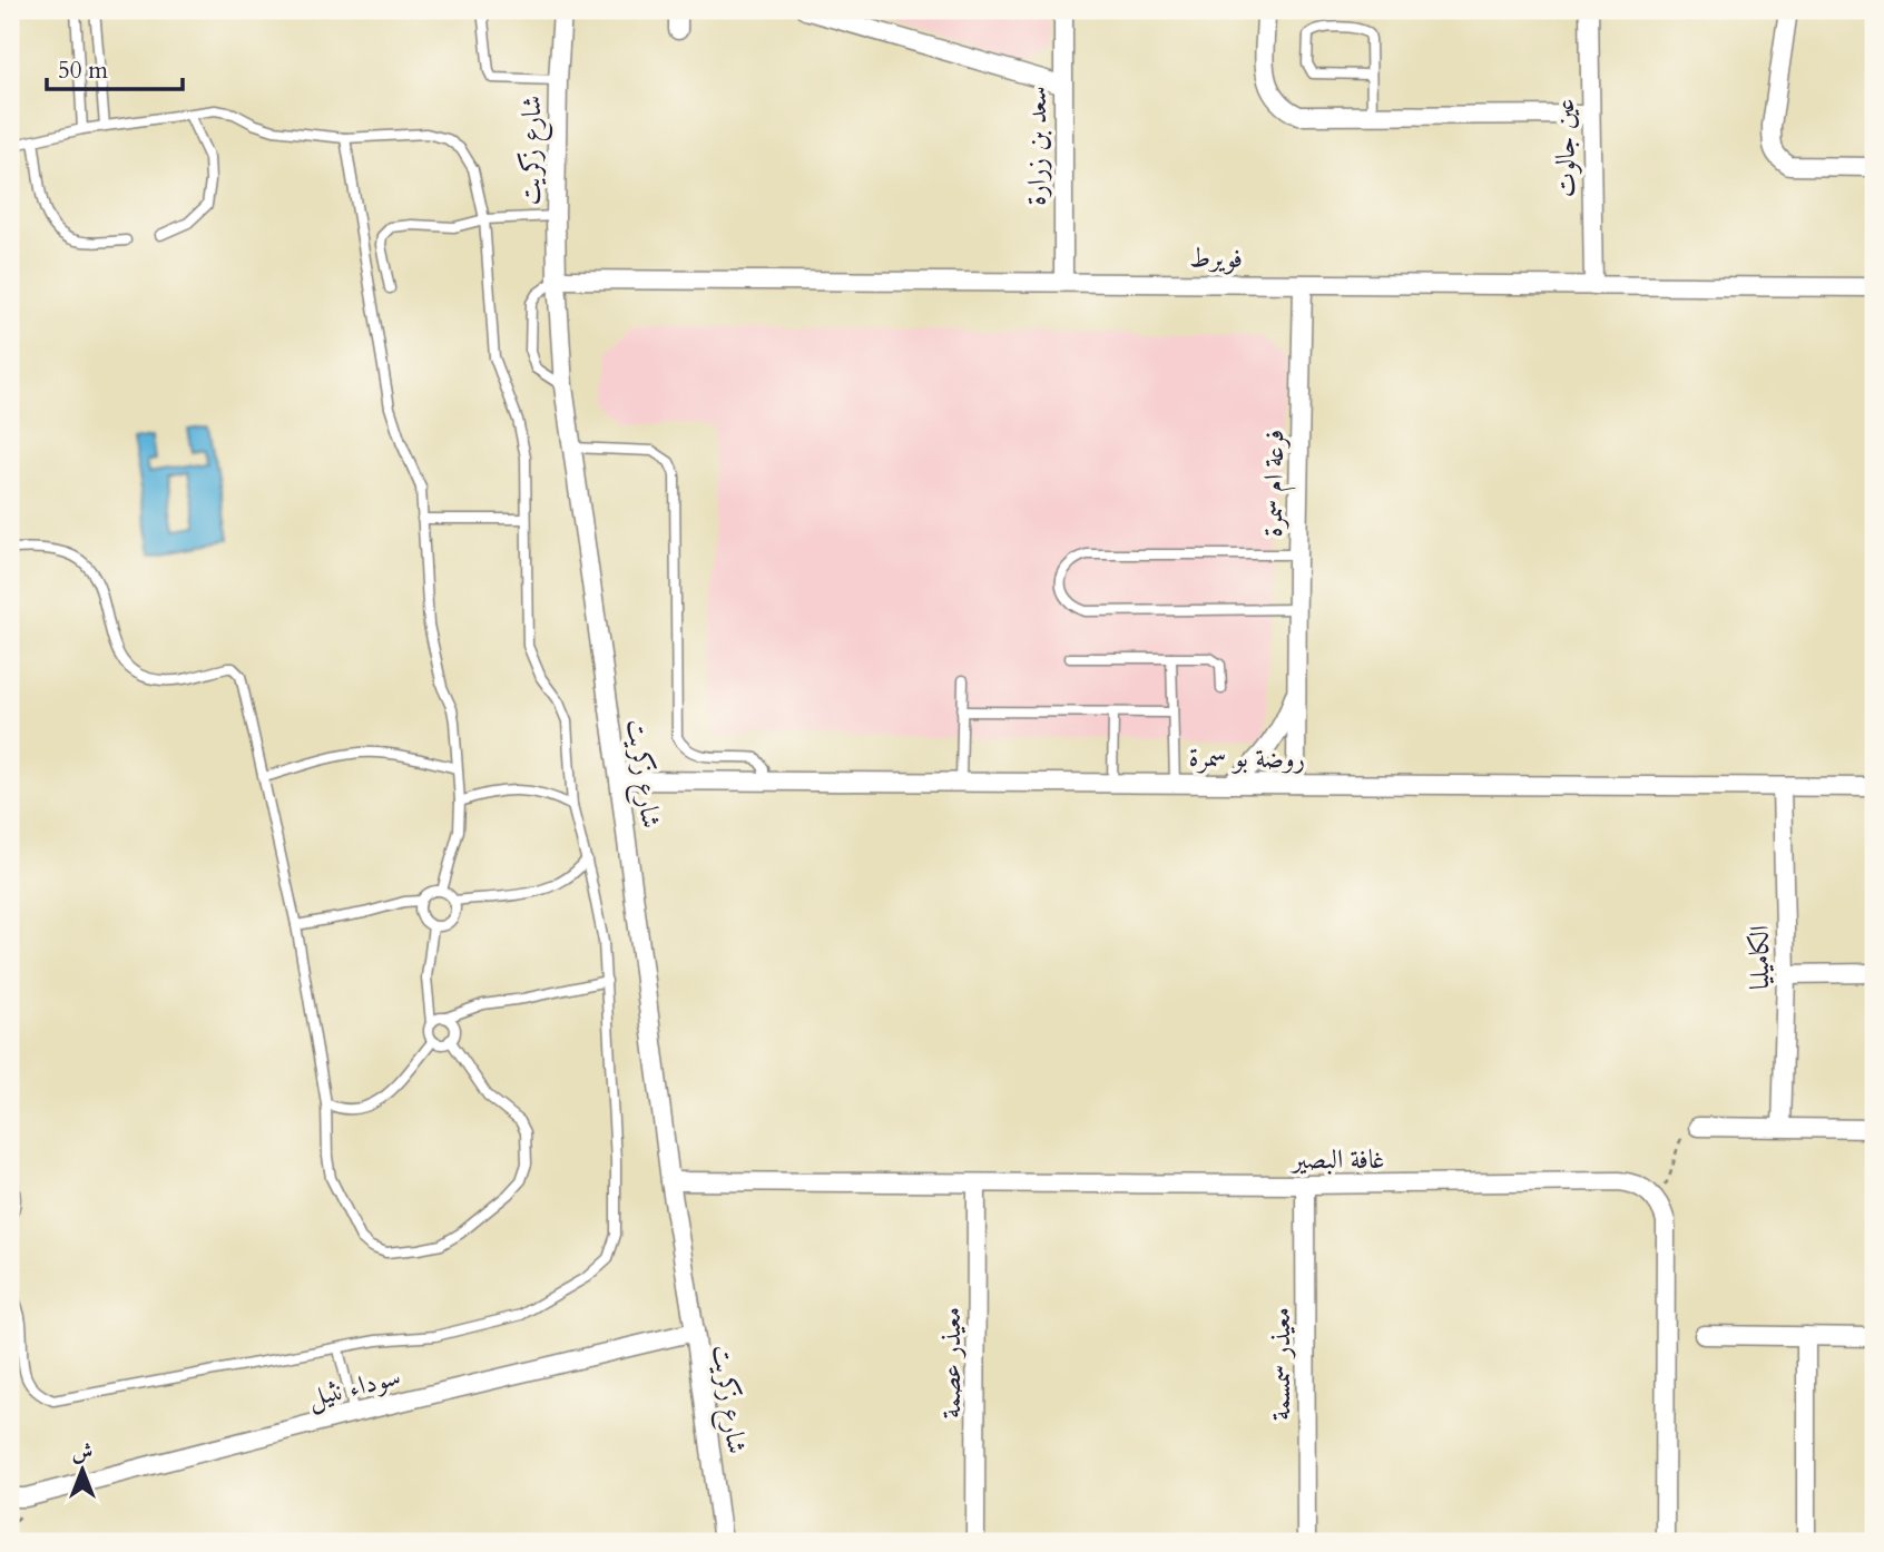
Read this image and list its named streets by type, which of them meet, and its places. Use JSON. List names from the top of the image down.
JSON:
{
  "streets": {
    "street": [
      "سعد بن زرارة",
      "عين جالوت",
      "شارع زكريت",
      "فويرط",
      "فرعة ام سمرة",
      "روضة بو سمرة",
      "الكاميليا",
      "غافة البصير",
      "معيذر عصمة",
      "معيذر سمسمة",
      "سوداء نثيل"
    ]
  },
  "crossings": [
    ["سعد بن زرارة", "فويرط"],
    ["عين جالوت", "فويرط"],
    ["شارع زكريت", "فويرط"],
    ["شارع زكريت", "روضة بو سمرة"],
    ["شارع زكريت", "غافة البصير"],
    ["شارع زكريت", "سوداء نثيل"],
    ["فويرط", "فرعة ام سمرة"],
    ["فرعة ام سمرة", "روضة بو سمرة"],
    ["روضة بو سمرة", "الكاميليا"],
    ["غافة البصير", "معيذر عصمة"],
    ["غافة البصير", "معيذر سمسمة"]
  ],
  "scale_bar": "50 m",
  "north": "top"
}
